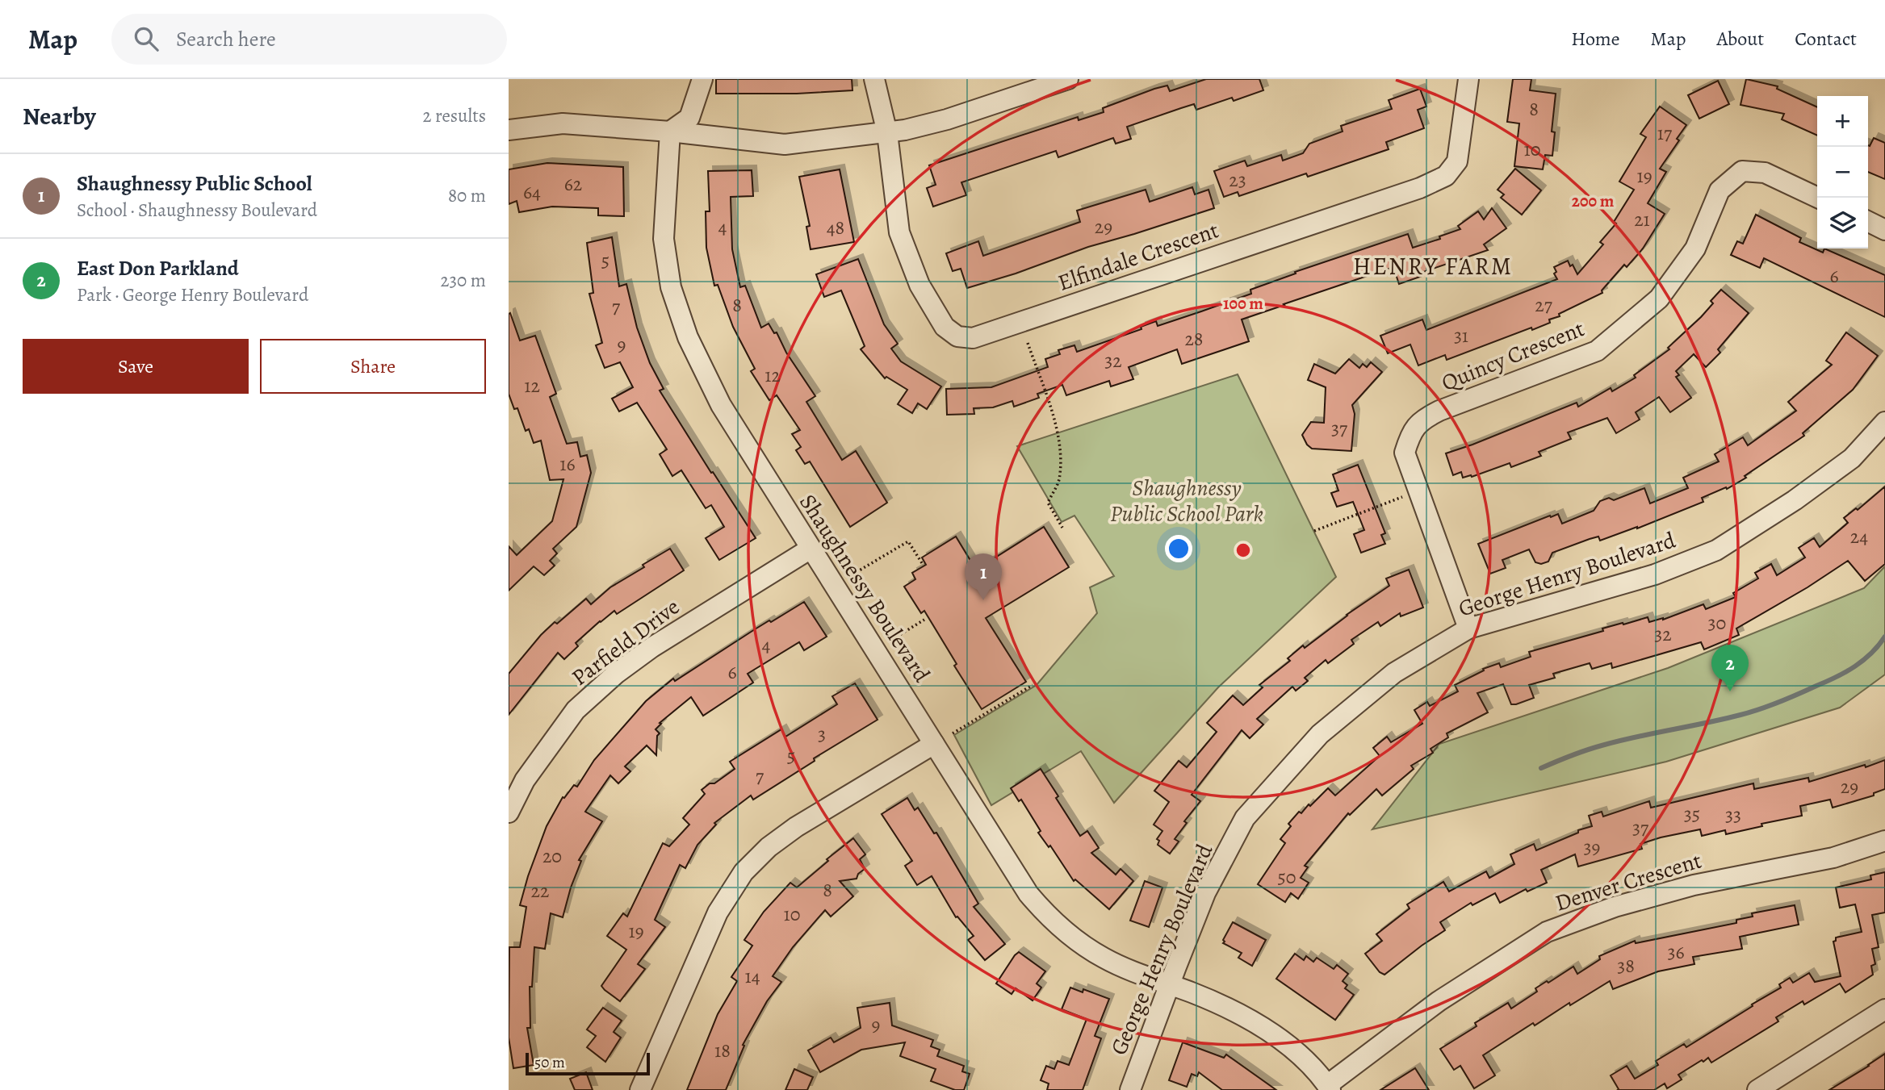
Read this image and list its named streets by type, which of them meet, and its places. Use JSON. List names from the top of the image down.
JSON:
{
  "streets": {
    "street": [
      "Elfindale Crescent",
      "Quincy Crescent",
      "George Henry Boulevard",
      "Shaughnessy Boulevard",
      "Parfield Drive",
      "Denver Crescent"
    ]
  },
  "crossings": [
    ["Quincy Crescent", "George Henry Boulevard"],
    ["George Henry Boulevard", "Shaughnessy Boulevard"],
    ["Shaughnessy Boulevard", "Parfield Drive"],
    ["Shaughnessy Boulevard", "Denver Crescent"]
  ],
  "districts": ["HENRY FARM"],
  "parks": ["Shaughnessy Public School Park"],
  "house_numbers": [
    "8",
    "17",
    "10",
    "19",
    "23",
    "62",
    "64",
    "21",
    "4",
    "29",
    "48",
    "5",
    "6",
    "8",
    "27",
    "7",
    "31",
    "28",
    "9",
    "32",
    "12",
    "12",
    "37",
    "16",
    "24",
    "30",
    "32",
    "4",
    "6",
    "3",
    "5",
    "7",
    "29",
    "35",
    "33",
    "37",
    "39",
    "20",
    "50",
    "8",
    "22",
    "10",
    "19",
    "36",
    "38",
    "14",
    "9",
    "18"
  ],
  "scale_bar": "50 m",
  "page": {
    "header": "Map",
    "search": "Search here",
    "nav": [
      "Home",
      "Map",
      "About",
      "Contact"
    ],
    "heading": ["Nearby", "2 results"],
    "map_buttons": ["+", "−"],
    "list": [
      {
        "mark": "1",
        "name": "Shaughnessy Public School",
        "note": "School · Shaughnessy Boulevard",
        "value": "80 m"
      },
      {
        "mark": "2",
        "name": "East Don Parkland",
        "note": "Park · George Henry Boulevard",
        "value": "230 m"
      }
    ],
    "buttons": ["Save", "Share"],
    "pins": ["1", "2"],
    "scale": "50 m"
  },
  "rings": ["200 m", "100 m"]
}
